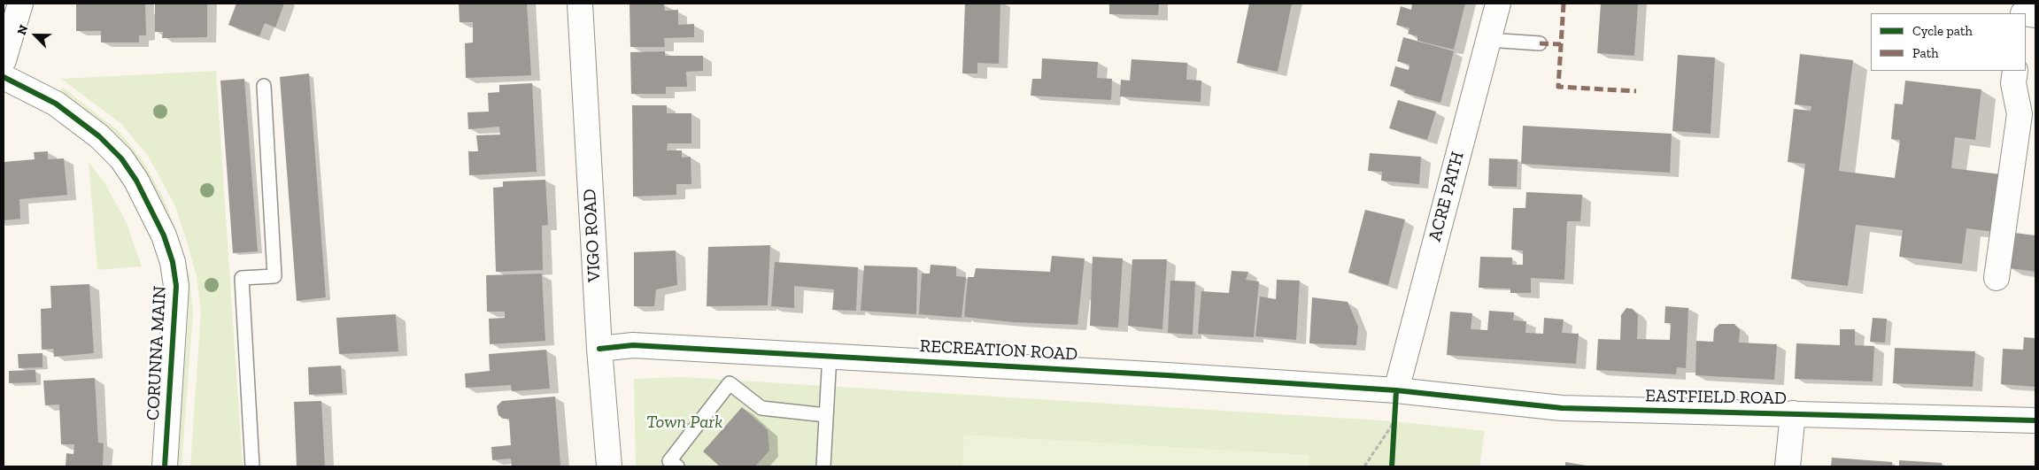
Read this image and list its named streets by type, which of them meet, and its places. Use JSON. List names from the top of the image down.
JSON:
{
  "streets": {
    "street": [
      "ACRE PATH",
      "VIGO ROAD",
      "RECREATION ROAD",
      "CORUNNA MAIN",
      "EASTFIELD ROAD"
    ]
  },
  "crossings": [
    ["ACRE PATH", "RECREATION ROAD"],
    ["ACRE PATH", "EASTFIELD ROAD"],
    ["VIGO ROAD", "RECREATION ROAD"],
    ["RECREATION ROAD", "EASTFIELD ROAD"]
  ],
  "parks": ["Town Park"],
  "legend": ["Cycle path", "Path"],
  "north": "top left"
}
